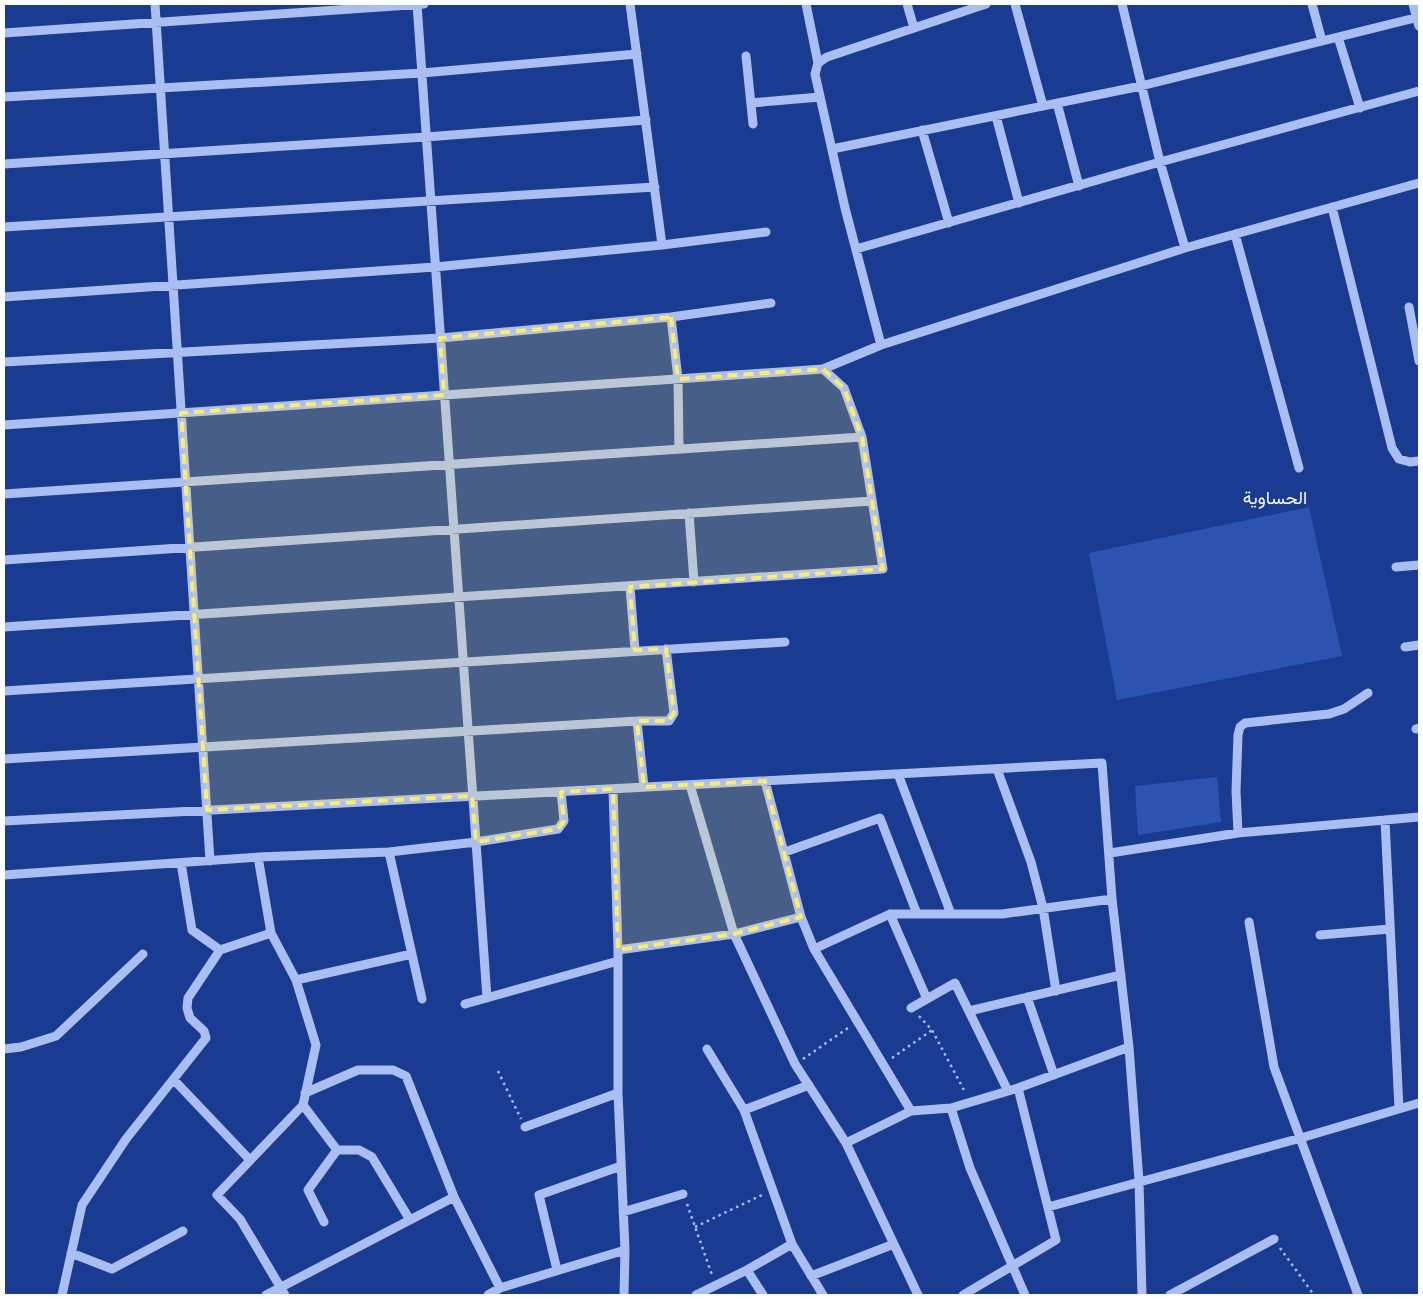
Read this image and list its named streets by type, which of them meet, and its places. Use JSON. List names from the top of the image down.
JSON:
{
  "districts": ["الحساوية"]
}
